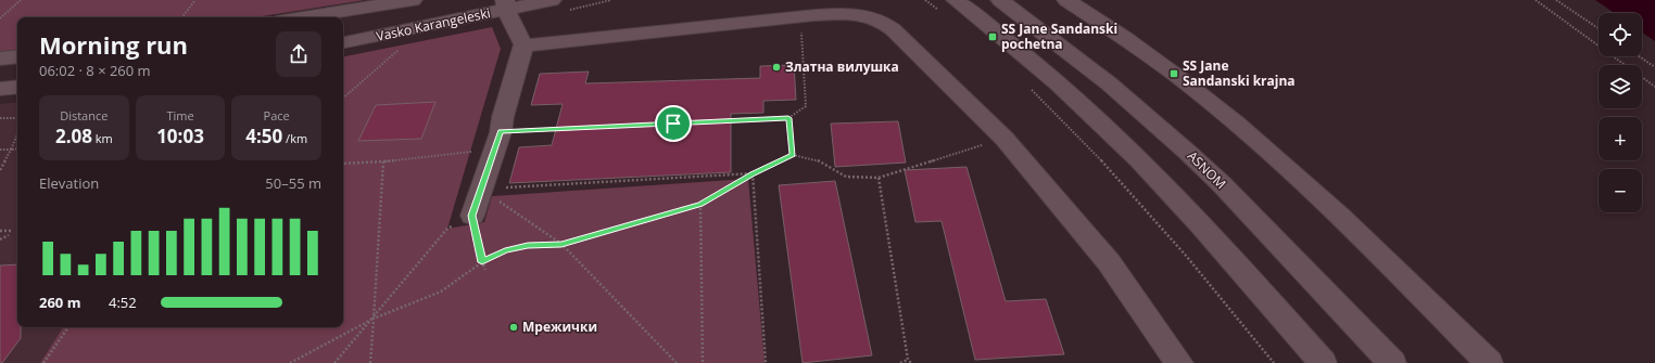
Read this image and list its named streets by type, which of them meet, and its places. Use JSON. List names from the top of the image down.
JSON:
{
  "streets": {
    "street": ["Vasko Karangeleski", "ASNOM"]
  },
  "places": {
    "transit": ["SS Jane Sandanski pochetna", "SS Jane Sandanski krajna"],
    "other": ["Златна вилушка", "Мрежички"]
  },
  "page": {
    "map_buttons": ["+", "−"],
    "heading": ["Morning run", "06:02 · 8 × 260 m"],
    "stats": [
      ["Distance", "2.08 km"],
      ["Time", "10:03"],
      ["Pace", "4:50 /km"]
    ],
    "chart": ["Elevation", "50–55 m"],
    "list": [
      {
        "name": "260 m",
        "note": "4:52"
      }
    ]
  }
}
